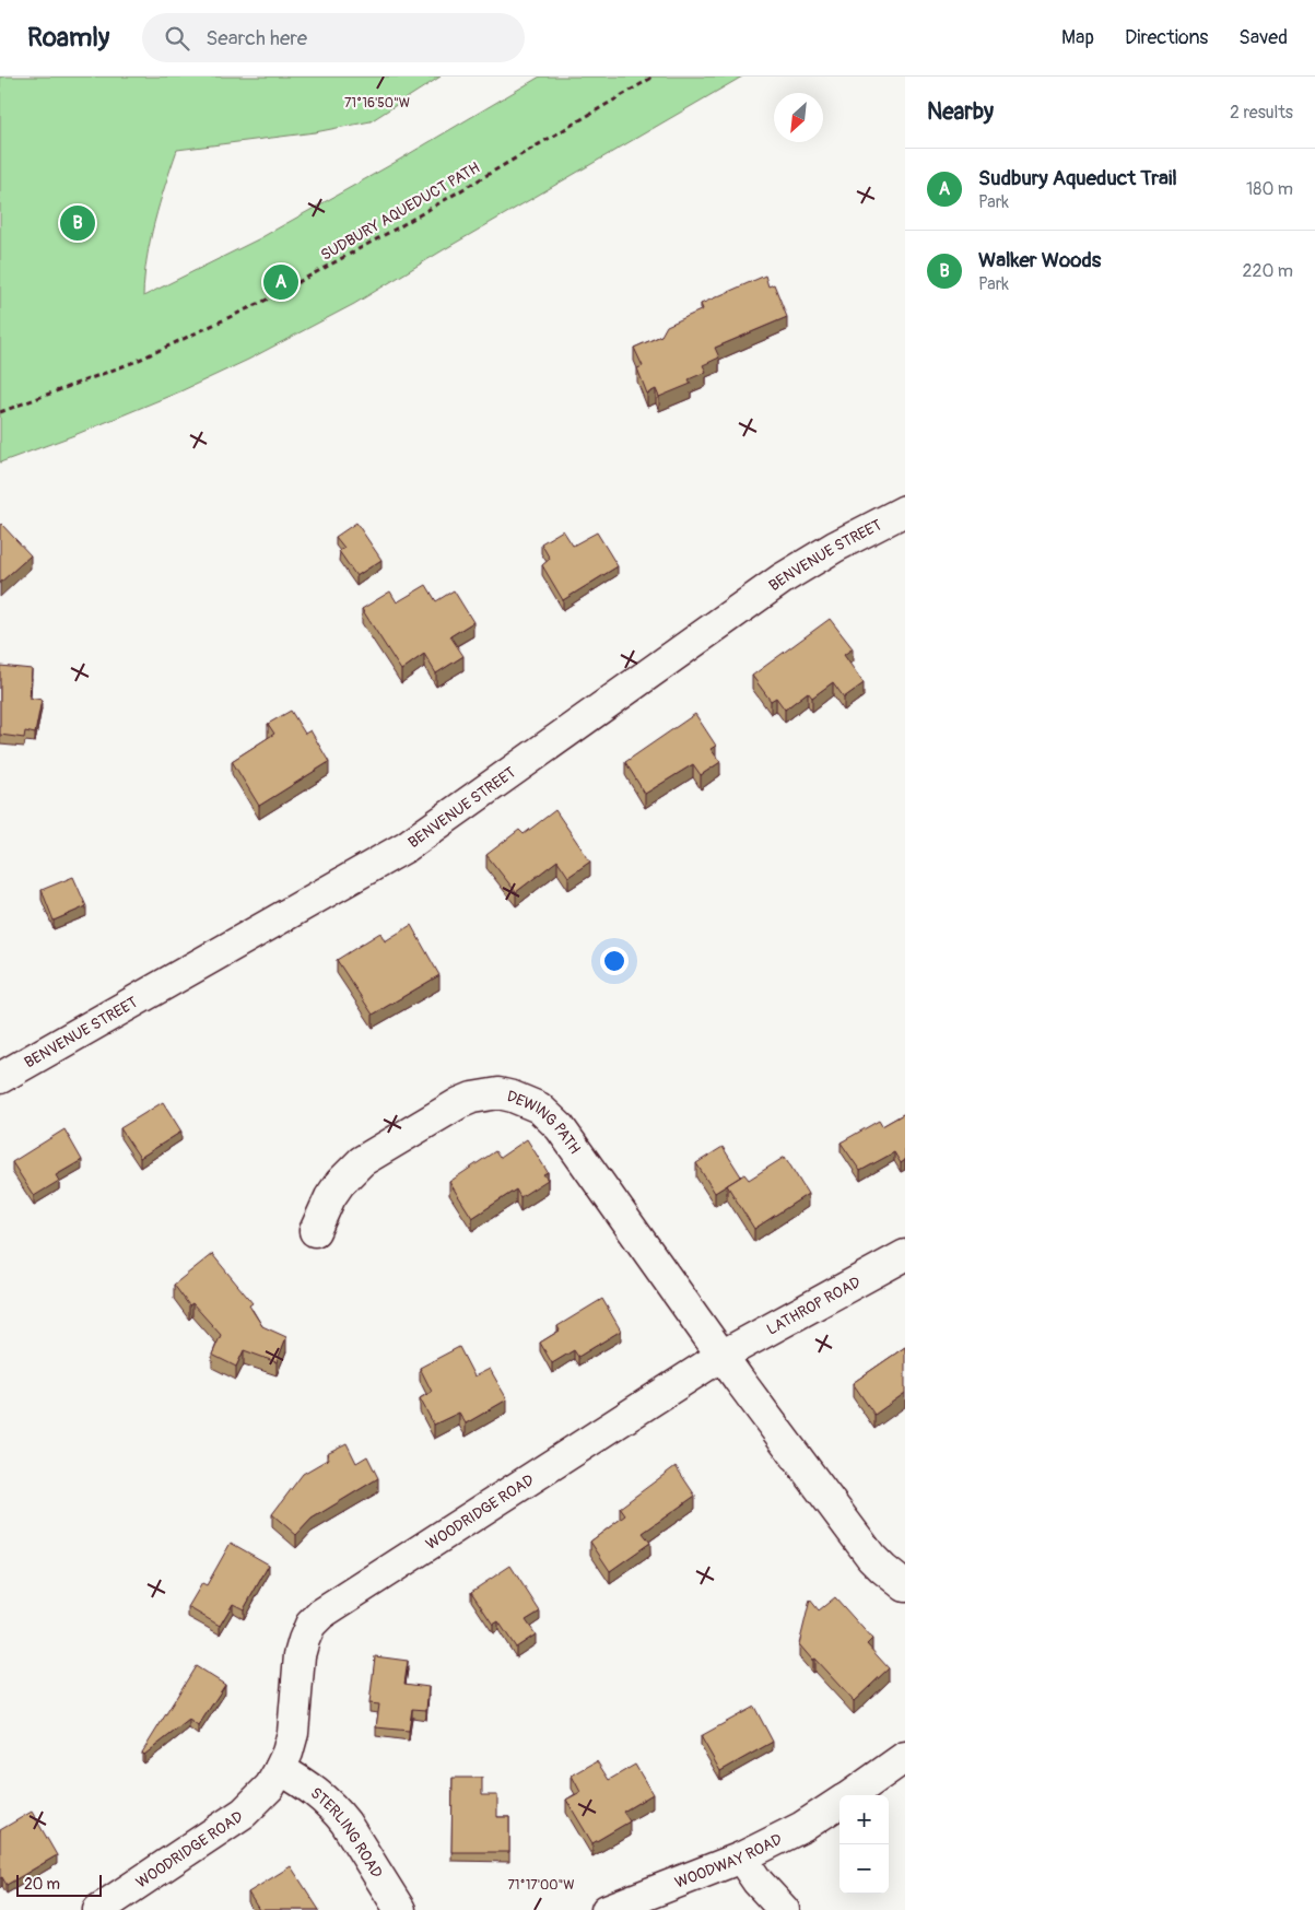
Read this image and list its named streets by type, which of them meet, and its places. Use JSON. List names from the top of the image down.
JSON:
{
  "streets": {
    "street": [
      "BENVENUE STREET",
      "DEWING PATH",
      "LATHROP ROAD",
      "WOODRIDGE ROAD",
      "STERLING ROAD",
      "WOODWAY ROAD"
    ],
    "path": ["SUDBURY AQUEDUCT PATH"]
  },
  "crossings": [
    ["DEWING PATH", "LATHROP ROAD"],
    ["DEWING PATH", "WOODRIDGE ROAD"],
    ["LATHROP ROAD", "WOODRIDGE ROAD"],
    ["WOODRIDGE ROAD", "STERLING ROAD"]
  ],
  "scale_bar": "20 m",
  "north": "bottom left",
  "page": {
    "header": "Roamly",
    "search": "Search here",
    "nav": ["Map", "Directions", "Saved"],
    "heading": ["Nearby", "2 results"],
    "list": [
      {
        "mark": "A",
        "name": "Sudbury Aqueduct Trail",
        "note": "Park",
        "value": "180 m"
      },
      {
        "mark": "B",
        "name": "Walker Woods",
        "note": "Park",
        "value": "220 m"
      }
    ],
    "pins": ["B", "A"],
    "map_buttons": ["+", "−"],
    "scale": "20 m"
  },
  "coordinates": ["71°16'50\"W", "71°17'00\"W"]
}
